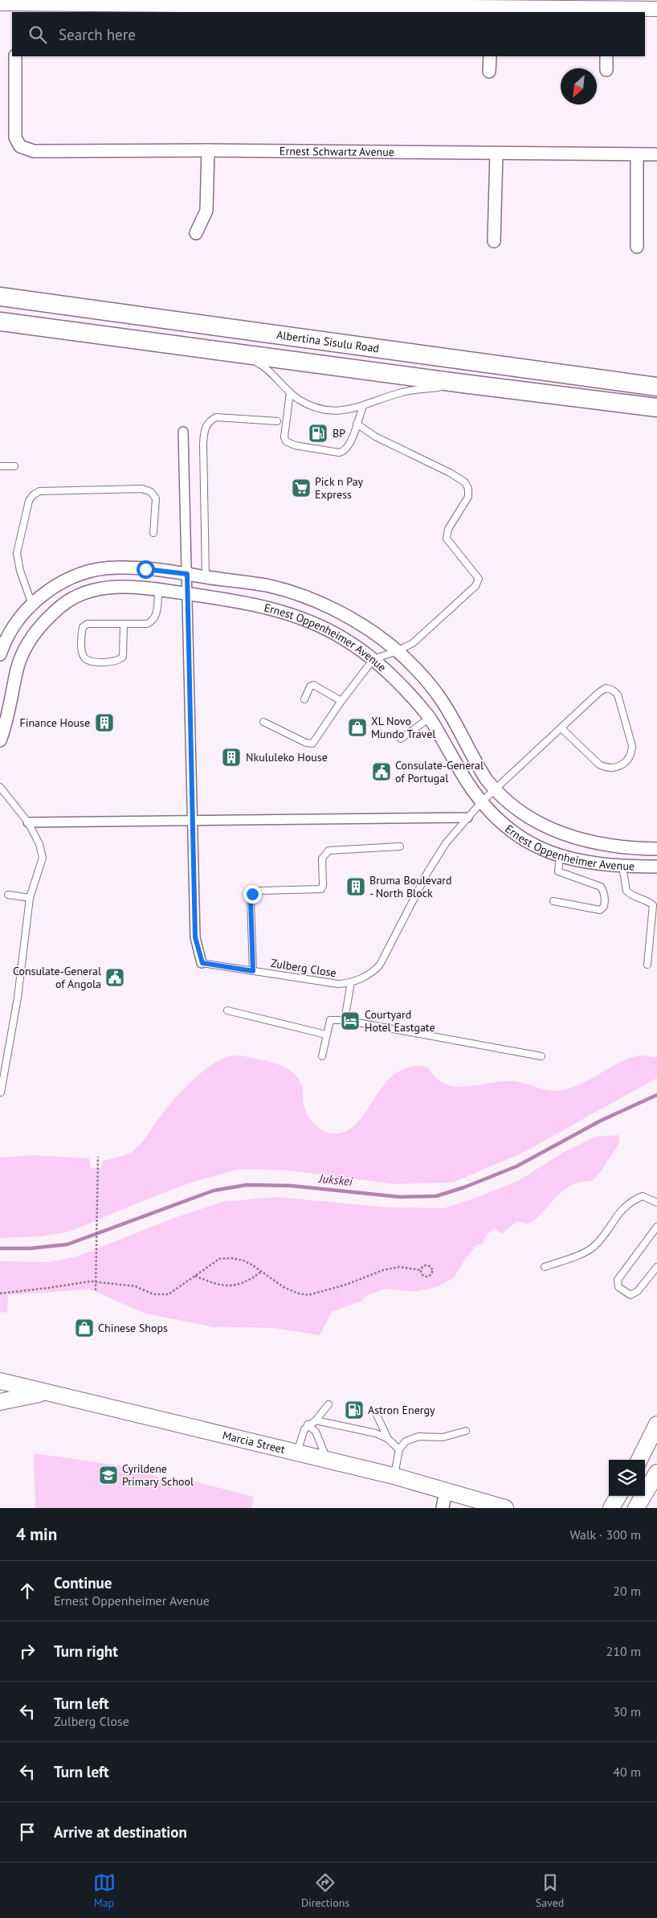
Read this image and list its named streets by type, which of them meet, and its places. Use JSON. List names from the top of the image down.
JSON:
{
  "streets": {
    "main road": ["Albertina Sisulu Road", "Marcia Street"],
    "street": ["Ernest Schwartz Avenue", "Ernest Oppenheimer Avenue"],
    "lane": ["Zulberg Close"]
  },
  "crossings": [
    ["Ernest Oppenheimer Avenue", "Zulberg Close"]
  ],
  "water": ["Jukskei"],
  "places": {
    "fuel station": ["BP", "Astron Energy"],
    "supermarket": ["Pick n Pay Express"],
    "building": ["Finance House", "Nkululeko House", "Bruma Boulevard - North Block"],
    "shop": ["XL Novo Mundo Travel", "Chinese Shops"],
    "public building": ["Consulate-General of Portugal", "Consulate-General of Angola"],
    "hotel": ["Courtyard Hotel Eastgate"],
    "school or university": ["Cyrildene Primary School"]
  },
  "north": "bottom left",
  "page": {
    "search": "Search here",
    "heading": ["4 min", "Walk · 300 m"],
    "list": [
      ["Continue", "Ernest Oppenheimer Avenue", "20 m"],
      ["Turn right", "210 m"],
      ["Turn left", "Zulberg Close", "30 m"],
      ["Turn left", "40 m"],
      "Arrive at destination"
    ],
    "nav": ["Map", "Directions", "Saved"]
  }
}
